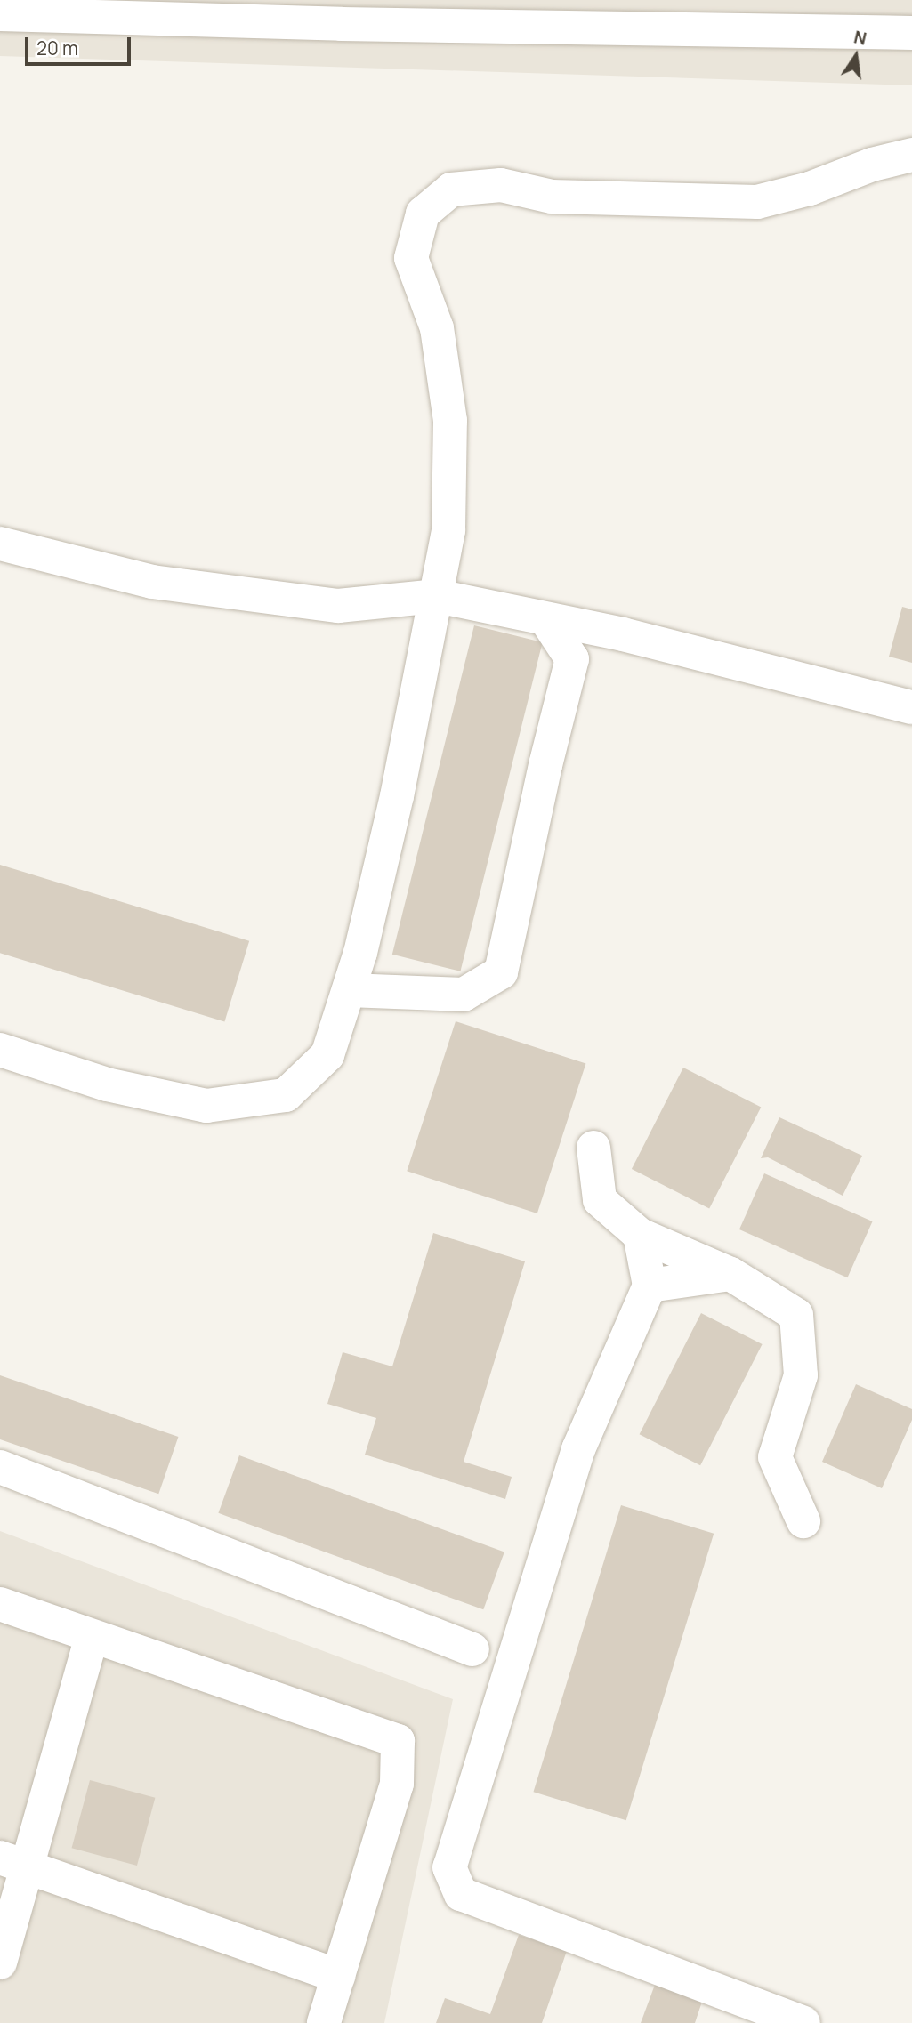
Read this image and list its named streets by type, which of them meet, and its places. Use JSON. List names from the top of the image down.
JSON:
{
  "scale_bar": "20 m",
  "north": "top"
}
